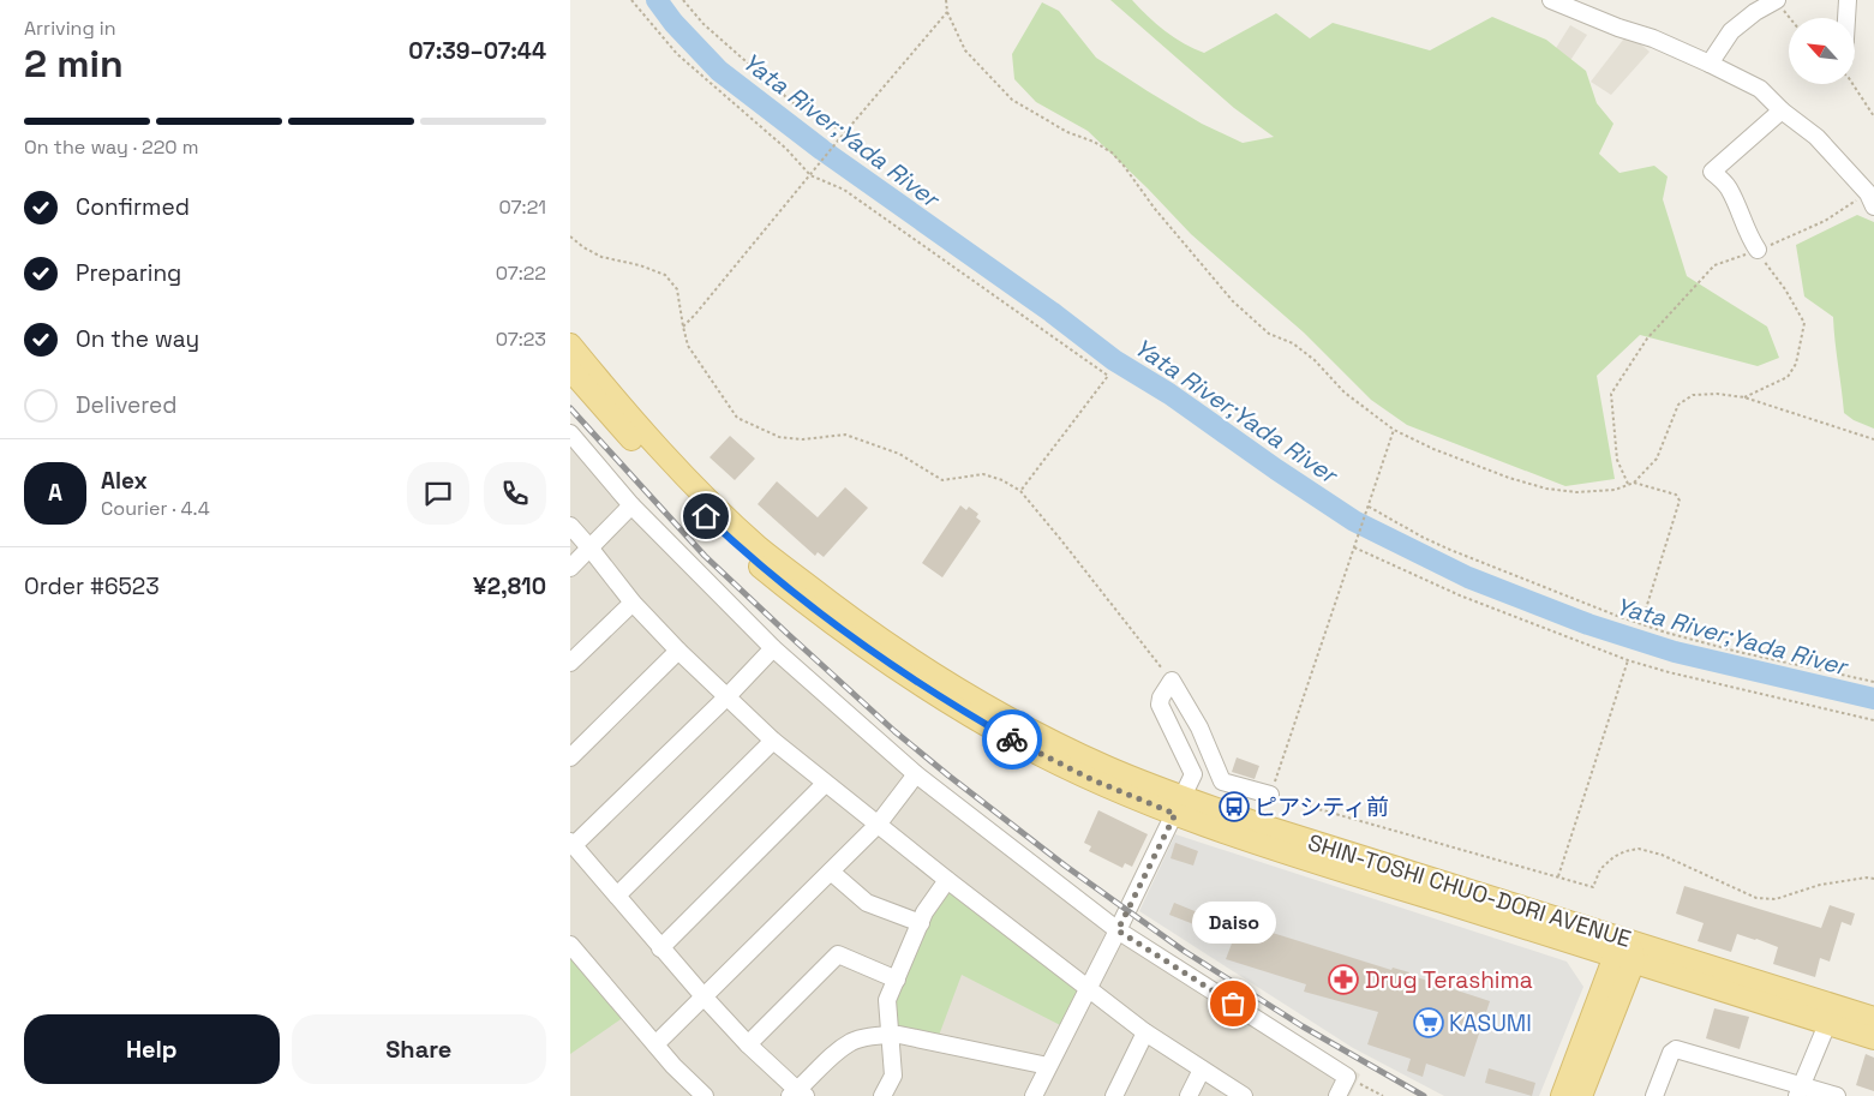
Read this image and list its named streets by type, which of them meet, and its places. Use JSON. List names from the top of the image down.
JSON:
{
  "streets": {
    "main road": ["SHIN-TOSHI CHUO-DORI AVENUE"]
  },
  "water": ["Yata River;Yada River"],
  "places": {
    "bus stop": ["ピアシティ前"],
    "pharmacy": ["Drug Terashima"],
    "other": ["Daiso"],
    "supermarket": ["KASUMI"]
  },
  "north": "top left",
  "page": {
    "heading": ["2 min", "Arriving in", "07:39–07:44"],
    "panel": [
      "Alex",
      "Courier · 4.4",
      "Order #6523",
      "¥2,810"
    ],
    "bar": "On the way · 220 m",
    "list": [
      ["Confirmed", "07:21"],
      ["Preparing", "07:22"],
      ["On the way", "07:23"],
      "Delivered"
    ],
    "round": "A",
    "bubble": "Daiso",
    "buttons": ["Help", "Share"]
  }
}
